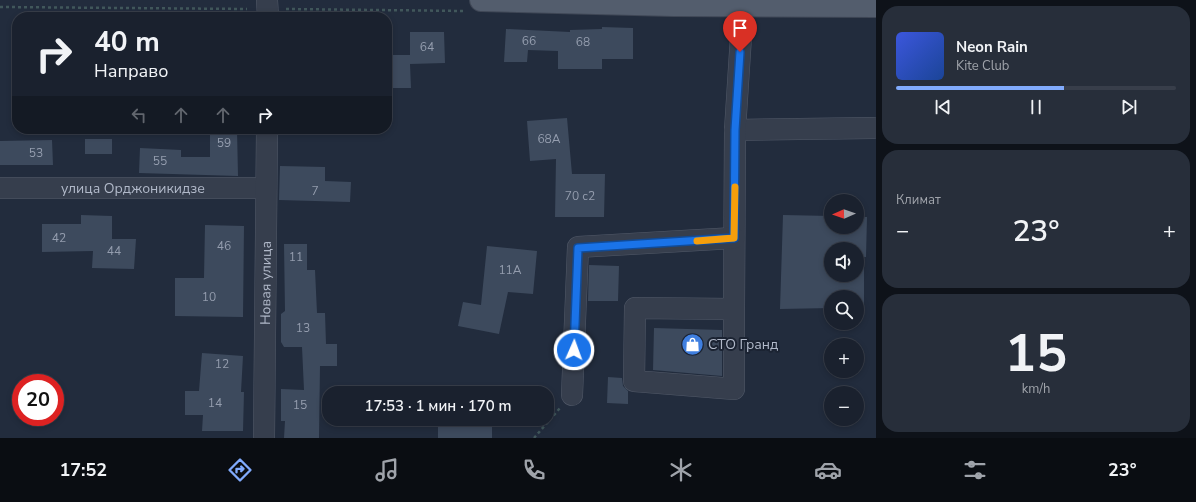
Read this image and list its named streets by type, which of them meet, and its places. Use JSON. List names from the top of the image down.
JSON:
{
  "streets": {
    "street": ["улица Орджоникидзе", "Новая улица"]
  },
  "crossings": [
    ["улица Орджоникидзе", "Новая улица"]
  ],
  "places": {
    "shop": ["СТО Гранд"]
  },
  "house_numbers": [
    "66",
    "68",
    "64",
    "68А",
    "59",
    "53",
    "55",
    "7",
    "70 с2",
    "42",
    "46",
    "44",
    "11",
    "11А",
    "10",
    "13",
    "12",
    "14",
    "15"
  ],
  "north": "left",
  "page": {
    "turn": ["40 m", "Направо"],
    "song": ["Neon Rain", "Kite Club"],
    "tile": [
      "Климат",
      ["15", "km/h"]
    ],
    "map_buttons": ["+", "−"],
    "heat": ["−", "23°", "+"],
    "limit": "20",
    "trip": "17:53 · 1 мин · 170 m",
    "tabs": ["17:52", "23°"]
  }
}
